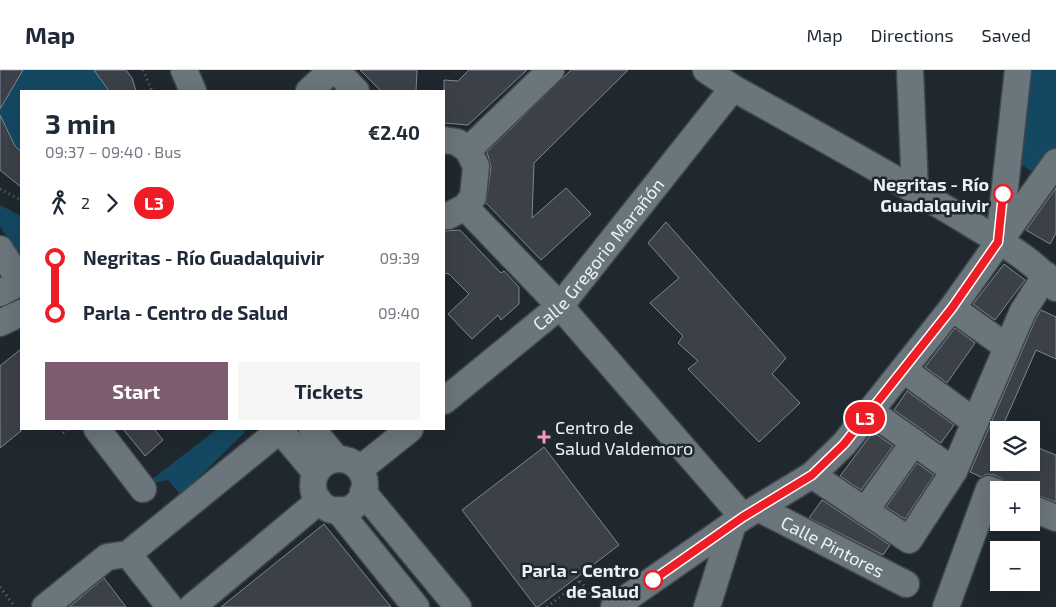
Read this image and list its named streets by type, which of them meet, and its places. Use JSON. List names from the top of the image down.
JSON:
{
  "streets": {
    "street": ["Calle Gregorio Marañón", "Calle Pintores"]
  },
  "places": {
    "other": ["Negritas - Río Guadalquivir", "Parla - Centro de Salud"],
    "health": ["Centro de Salud Valdemoro"]
  },
  "lines": ["bus line L3"],
  "page": {
    "header": "Map",
    "nav": ["Map", "Directions", "Saved"],
    "on_map": "L3",
    "heading": ["3 min", "09:37 – 09:40 · Bus", "€2.40"],
    "legs": ["2", "L3"],
    "list": [
      {
        "name": "Negritas - Río Guadalquivir",
        "value": "09:39"
      },
      {
        "name": "Parla - Centro de Salud",
        "value": "09:40"
      }
    ],
    "buttons": ["Start", "Tickets"],
    "map_buttons": ["+", "−"]
  }
}
